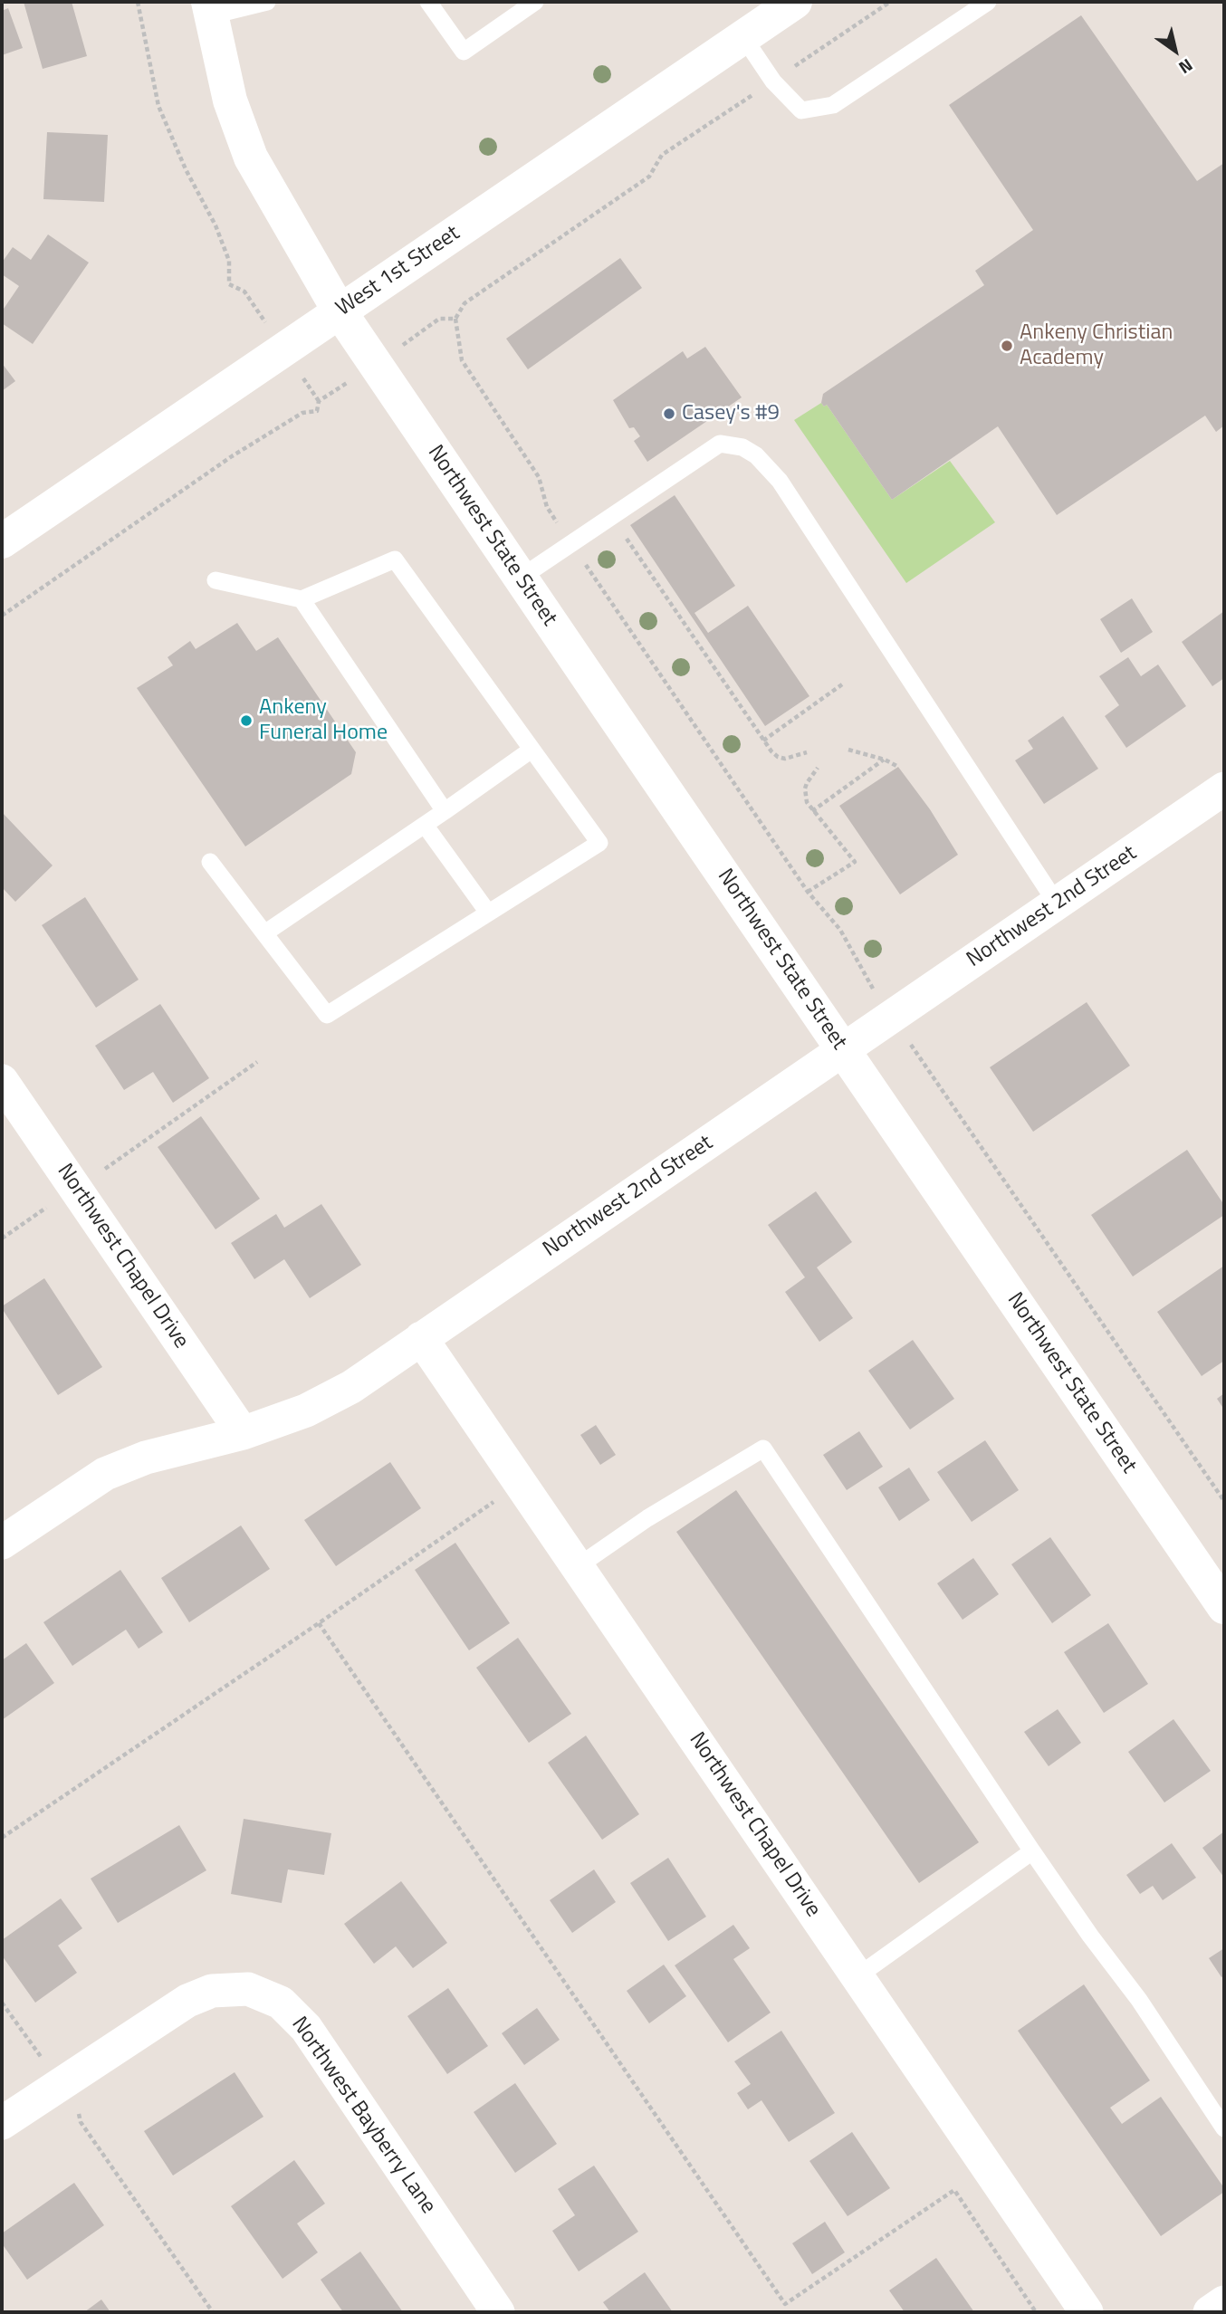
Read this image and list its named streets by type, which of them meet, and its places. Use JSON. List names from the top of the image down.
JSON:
{
  "streets": {
    "main road": ["West 1st Street", "Northwest State Street"],
    "street": ["Northwest 2nd Street", "Northwest Chapel Drive", "Northwest Bayberry Lane"]
  },
  "crossings": [
    ["West 1st Street", "Northwest State Street"],
    ["Northwest State Street", "Northwest 2nd Street"],
    ["Northwest 2nd Street", "Northwest Chapel Drive"]
  ],
  "places": ["Ankeny Christian Academy", "Casey's #9", "Ankeny Funeral Home"],
  "north": "bottom right"
}
